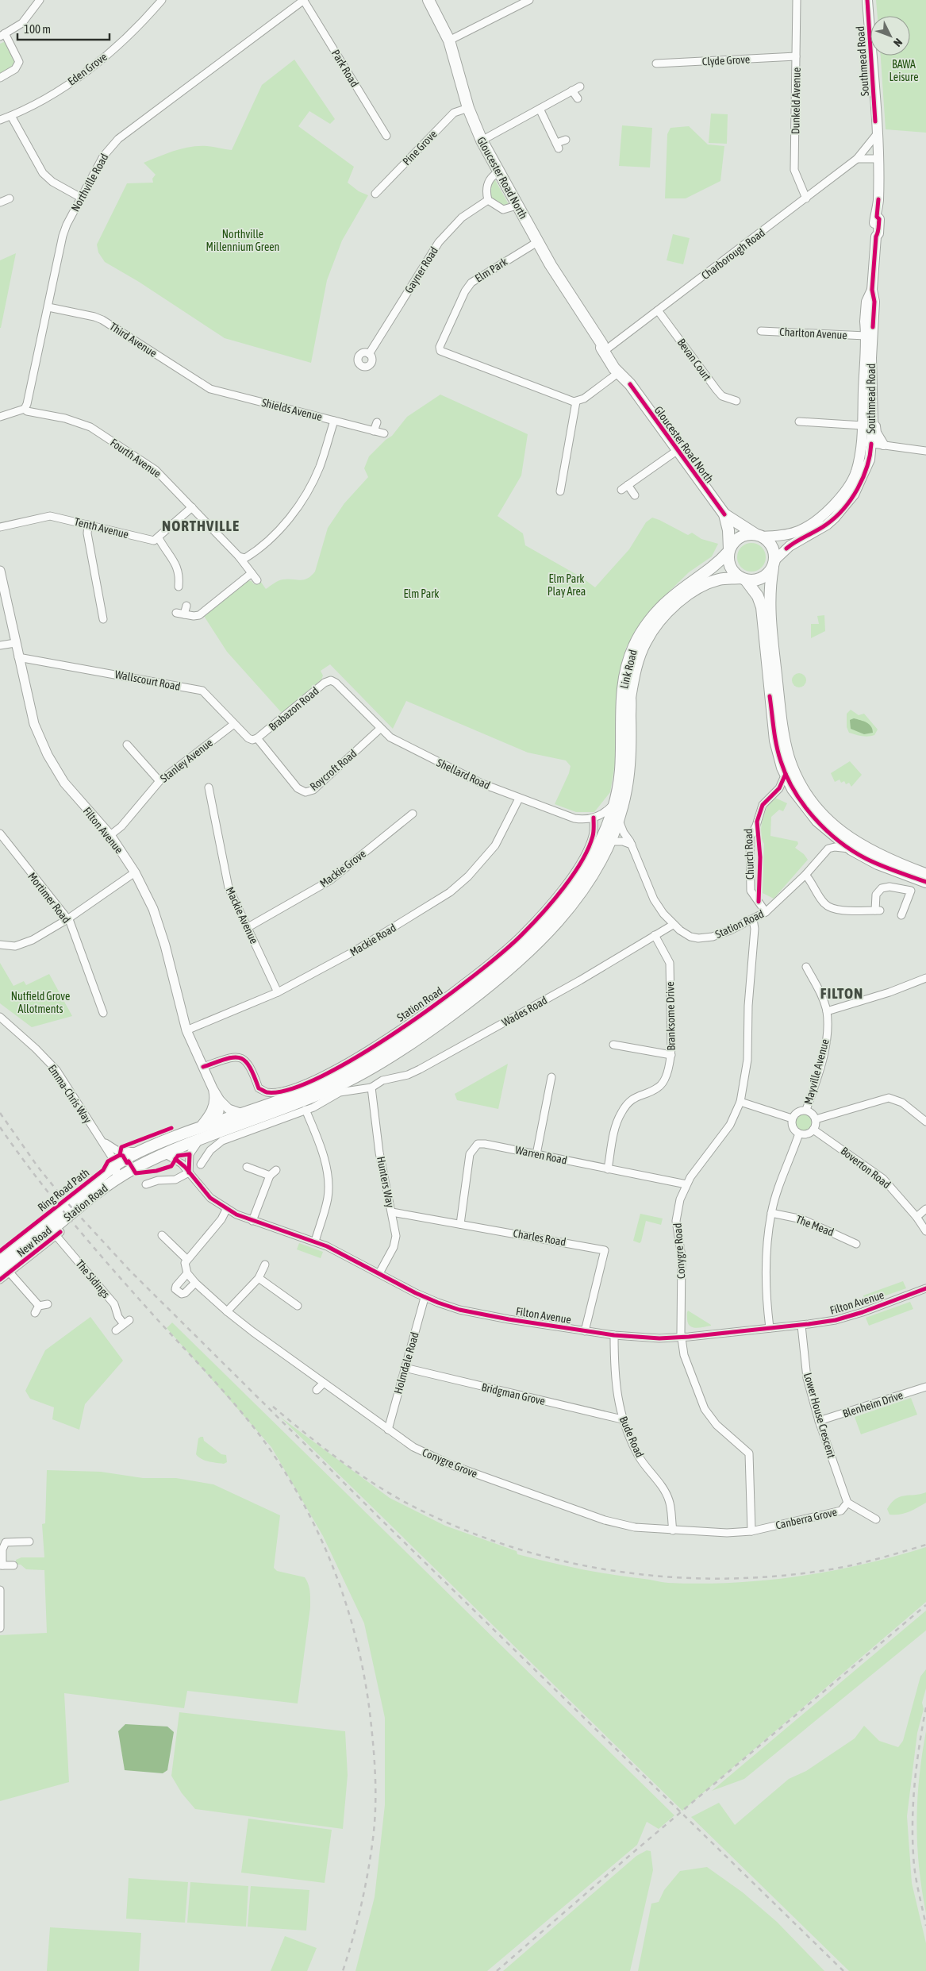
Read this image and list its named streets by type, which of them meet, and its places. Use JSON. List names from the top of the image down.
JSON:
{
  "streets": {
    "main road": [
      "Southmead Road",
      "Gloucester Road North",
      "Link Road",
      "Station Road"
    ],
    "street": [
      "Clyde Grove",
      "Park Road",
      "Eden Grove",
      "Dunkeld Avenue",
      "Pine Grove",
      "Northville Road",
      "Charborough Road",
      "Gayner Road",
      "Elm Park",
      "Charlton Avenue",
      "Third Avenue",
      "Bevan Court",
      "Shields Avenue",
      "Fourth Avenue",
      "Tenth Avenue",
      "Wallscourt Road",
      "Brabazon Road",
      "Stanley Avenue",
      "Roycroft Road",
      "Shellard Road",
      "Filton Avenue",
      "Church Road",
      "Mackie Grove",
      "Mortimer Road",
      "Mackie Avenue",
      "Mackie Road",
      "Wades Road",
      "Branksome Drive",
      "Mayville Avenue",
      "Emma-Chris Way",
      "Warren Road",
      "Boverton Road",
      "Hunters Way",
      "The Mead",
      "Charles Road",
      "New Road",
      "Conygre Road",
      "The Sidings",
      "Holmdale Road",
      "Bridgman Grove",
      "Blenheim Drive",
      "Lower House Crescent",
      "Bude Road",
      "Conygre Grove",
      "Canberra Grove"
    ],
    "cycle path": ["Ring Road Path"]
  },
  "crossings": [
    ["Clyde Grove", "Dunkeld Avenue"],
    ["Southmead Road", "Gloucester Road North"],
    ["Southmead Road", "Charborough Road"],
    ["Southmead Road", "Charlton Avenue"],
    ["Southmead Road", "Link Road"],
    ["Park Road", "Northville Road"],
    ["Dunkeld Avenue", "Charborough Road"],
    ["Pine Grove", "Gloucester Road North"],
    ["Gloucester Road North", "Charborough Road"],
    ["Gloucester Road North", "Elm Park"],
    ["Gloucester Road North", "Link Road"],
    ["Northville Road", "Third Avenue"],
    ["Northville Road", "Fourth Avenue"],
    ["Charborough Road", "Bevan Court"],
    ["Third Avenue", "Shields Avenue"],
    ["Link Road", "Station Road"],
    ["Wallscourt Road", "Brabazon Road"],
    ["Wallscourt Road", "Stanley Avenue"],
    ["Wallscourt Road", "Roycroft Road"],
    ["Wallscourt Road", "Filton Avenue"],
    ["Brabazon Road", "Roycroft Road"],
    ["Brabazon Road", "Shellard Road"],
    ["Stanley Avenue", "Filton Avenue"],
    ["Roycroft Road", "Shellard Road"],
    ["Shellard Road", "Station Road"],
    ["Shellard Road", "Mackie Road"],
    ["Filton Avenue", "Station Road"],
    ["Filton Avenue", "Mackie Road"],
    ["Filton Avenue", "Hunters Way"],
    ["Filton Avenue", "Charles Road"],
    ["Filton Avenue", "Conygre Road"],
    ["Filton Avenue", "Holmdale Road"],
    ["Filton Avenue", "Lower House Crescent"],
    ["Filton Avenue", "Bude Road"],
    ["Church Road", "Station Road"],
    ["Mackie Grove", "Mackie Avenue"],
    ["Mackie Avenue", "Mackie Road"],
    ["Station Road", "Wades Road"],
    ["Station Road", "Emma-Chris Way"],
    ["Station Road", "New Road"],
    ["Station Road", "Conygre Road"],
    ["Wades Road", "Branksome Drive"],
    ["Wades Road", "Hunters Way"],
    ["Branksome Drive", "Warren Road"],
    ["Mayville Avenue", "Boverton Road"],
    ["Warren Road", "Charles Road"],
    ["Warren Road", "Conygre Road"],
    ["Hunters Way", "Charles Road"],
    ["New Road", "The Sidings"],
    ["Conygre Road", "Conygre Grove"],
    ["Conygre Road", "Canberra Grove"],
    ["Holmdale Road", "Bridgman Grove"],
    ["Holmdale Road", "Conygre Grove"],
    ["Bridgman Grove", "Bude Road"],
    ["Blenheim Drive", "Lower House Crescent"],
    ["Lower House Crescent", "Canberra Grove"],
    ["Bude Road", "Conygre Grove"],
    ["Conygre Grove", "Canberra Grove"]
  ],
  "districts": ["NORTHVILLE", "FILTON"],
  "parks": [
    "BAWA Leisure",
    "Northville Millennium Green",
    "Elm Park Play Area",
    "Elm Park",
    "Nutfield Grove Allotments"
  ],
  "scale_bar": "100 m",
  "north": "bottom right"
}
